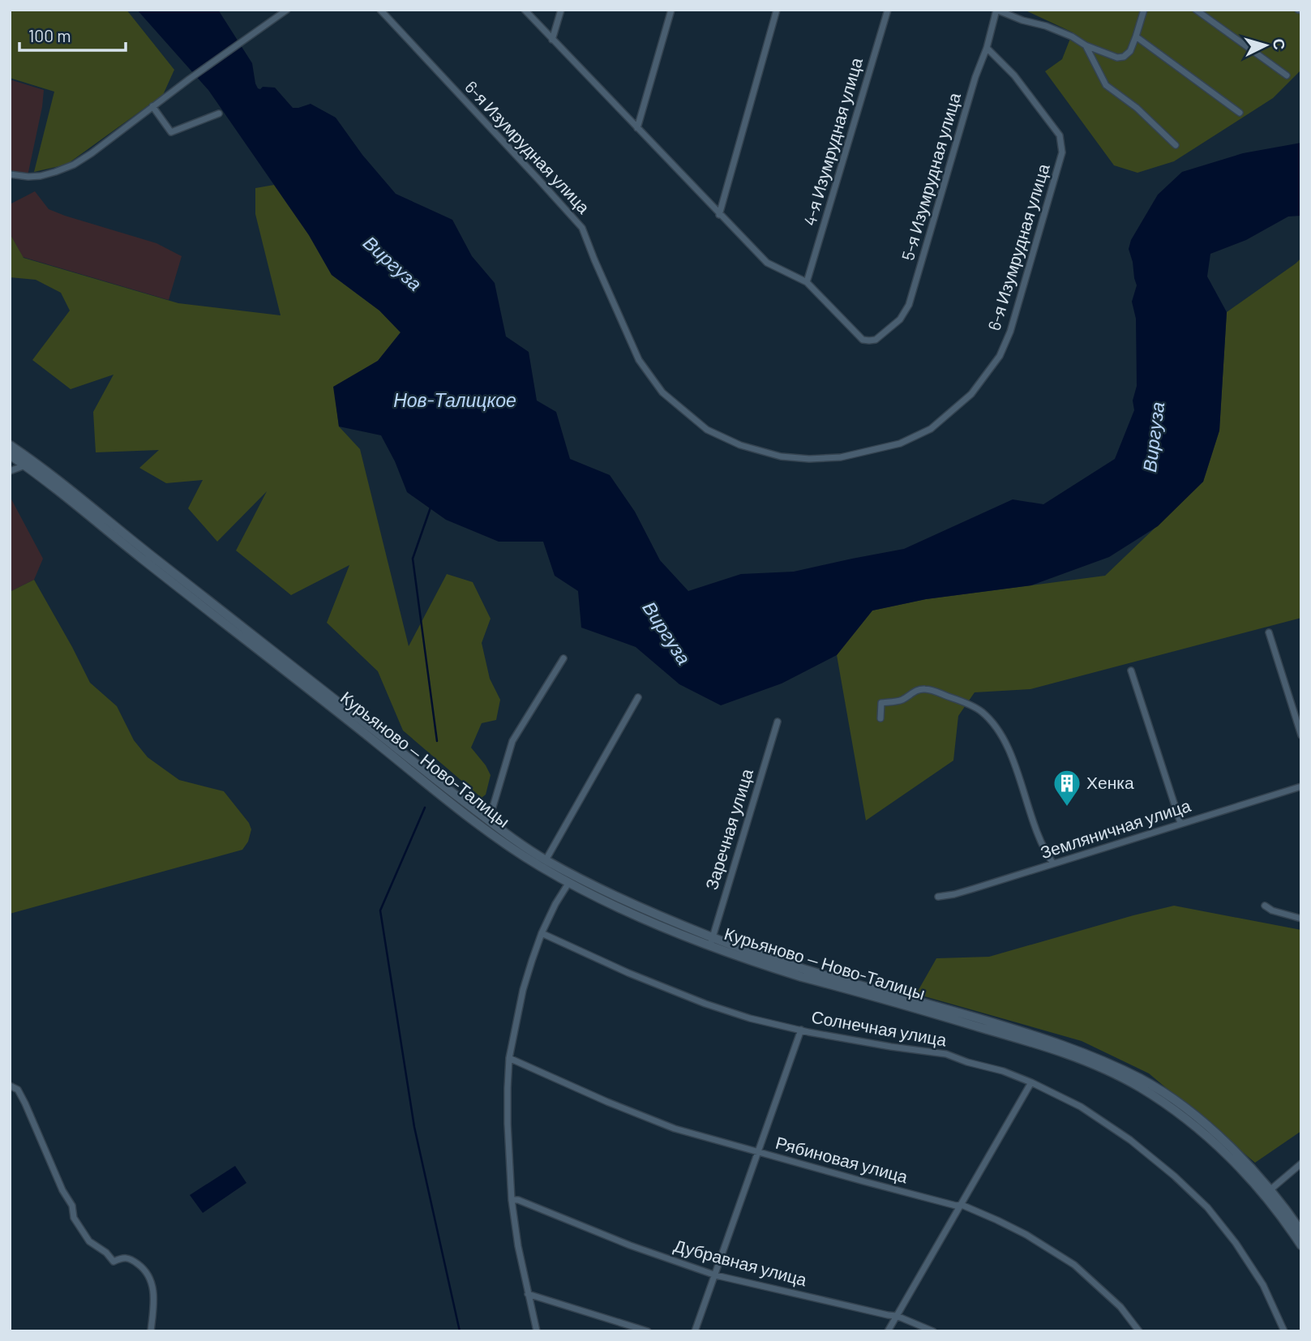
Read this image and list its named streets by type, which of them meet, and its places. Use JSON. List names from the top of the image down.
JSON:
{
  "streets": {
    "main road": ["Курьяново — Ново-Талицы"],
    "street": [
      "4-я Изумрудная улица",
      "6-я Изумрудная улица",
      "5-я Изумрудная улица",
      "Заречная улица",
      "Земляничная улица",
      "Солнечная улица",
      "Рябиновая улица",
      "Дубравная улица"
    ]
  },
  "crossings": [
    ["4-я Изумрудная улица", "5-я Изумрудная улица"],
    ["6-я Изумрудная улица", "5-я Изумрудная улица"],
    ["Курьяново — Ново-Талицы", "Заречная улица"]
  ],
  "water": ["Виргуза", "Нов-Талицкое"],
  "places": {
    "building": ["Хенка"]
  },
  "scale_bar": "100 m",
  "north": "right"
}
